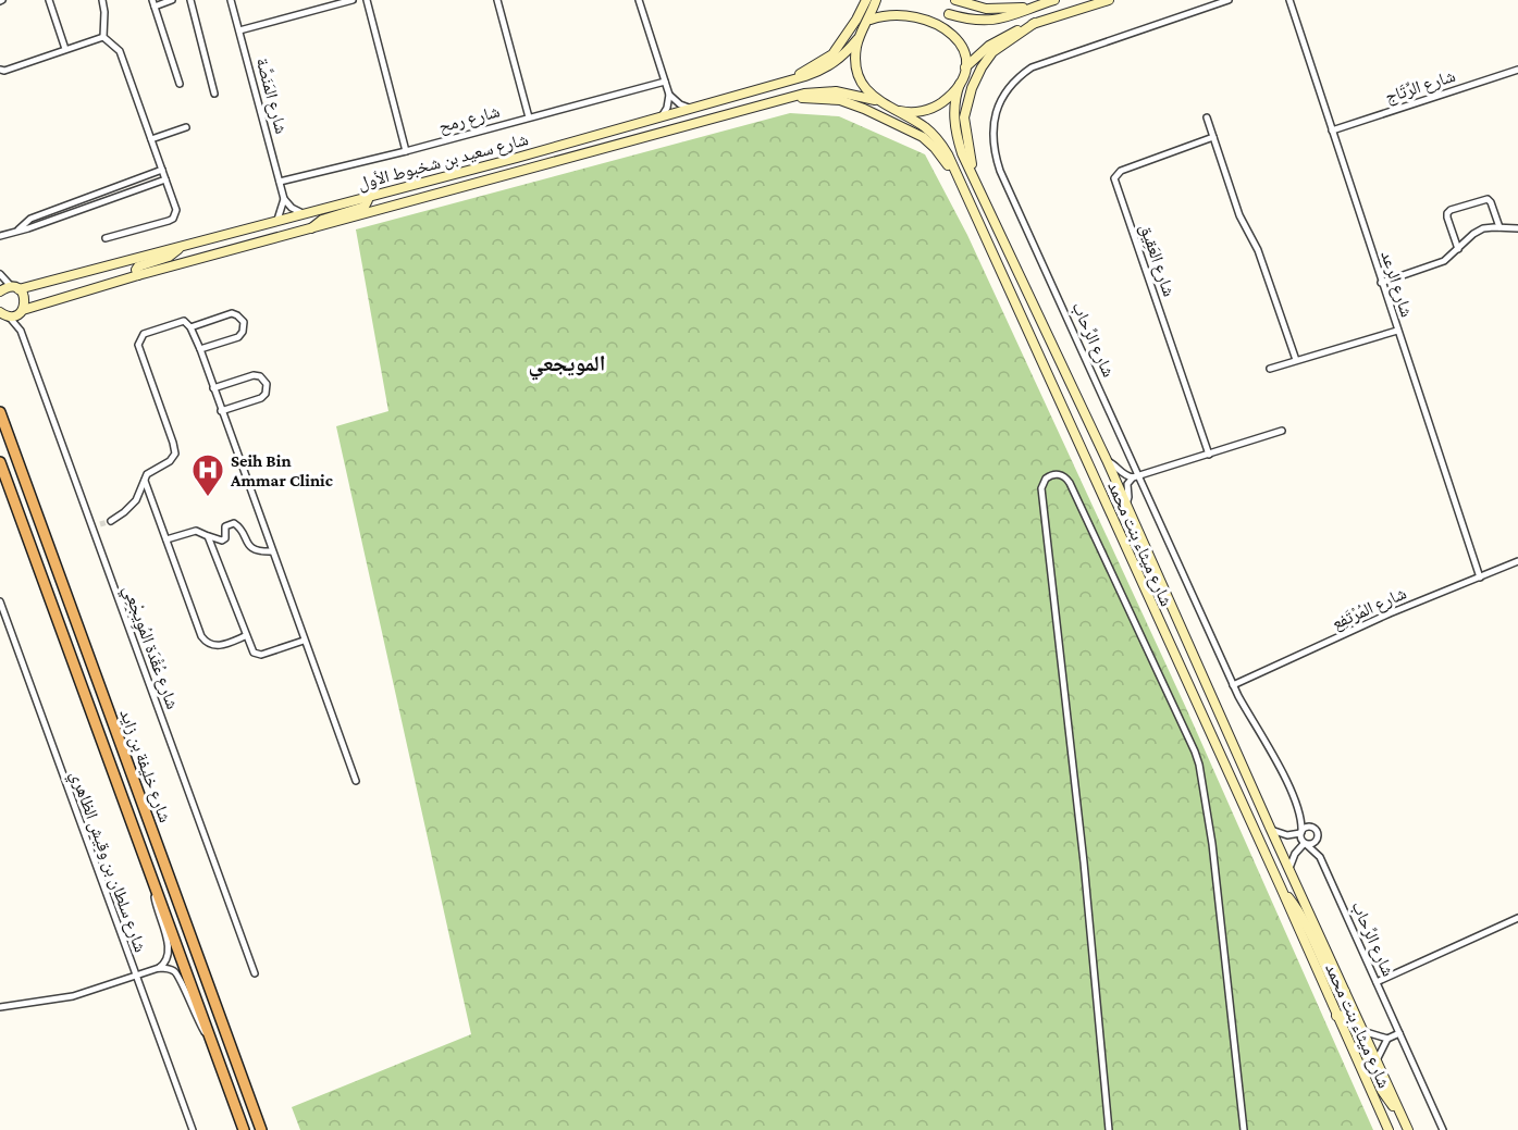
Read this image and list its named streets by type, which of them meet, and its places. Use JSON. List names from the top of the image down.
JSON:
{
  "streets": {
    "highway": ["شارع خليفة بن زايد"],
    "main road": ["شارع سعيد بن شخبوط الأول", "شارع ميثاء بنت محمد"],
    "street": [
      "شارع الرِّتَاج",
      "شارع المَنَصَّة",
      "شارع رمح",
      "شارع العَقِيق",
      "شارع الرعد",
      "شارع الرِّحاب",
      "شارع المُرْتَفِع",
      "شارع عُقْدَة المُوِيجْعِي",
      "شارع سلطان بن وقيش الظاهري"
    ]
  },
  "crossings": [
    ["شارع الرِّتَاج", "شارع الرعد"],
    ["شارع المَنَصَّة", "شارع رمح"],
    ["شارع سعيد بن شخبوط الأول", "شارع ميثاء بنت محمد"],
    ["شارع سعيد بن شخبوط الأول", "شارع عُقْدَة المُوِيجْعِي"],
    ["شارع الرعد", "شارع المُرْتَفِع"],
    ["شارع الرِّحاب", "شارع المُرْتَفِع"]
  ],
  "districts": ["المويجعي"],
  "places": {
    "hospital": ["Seih Bin Ammar Clinic"]
  }
}
